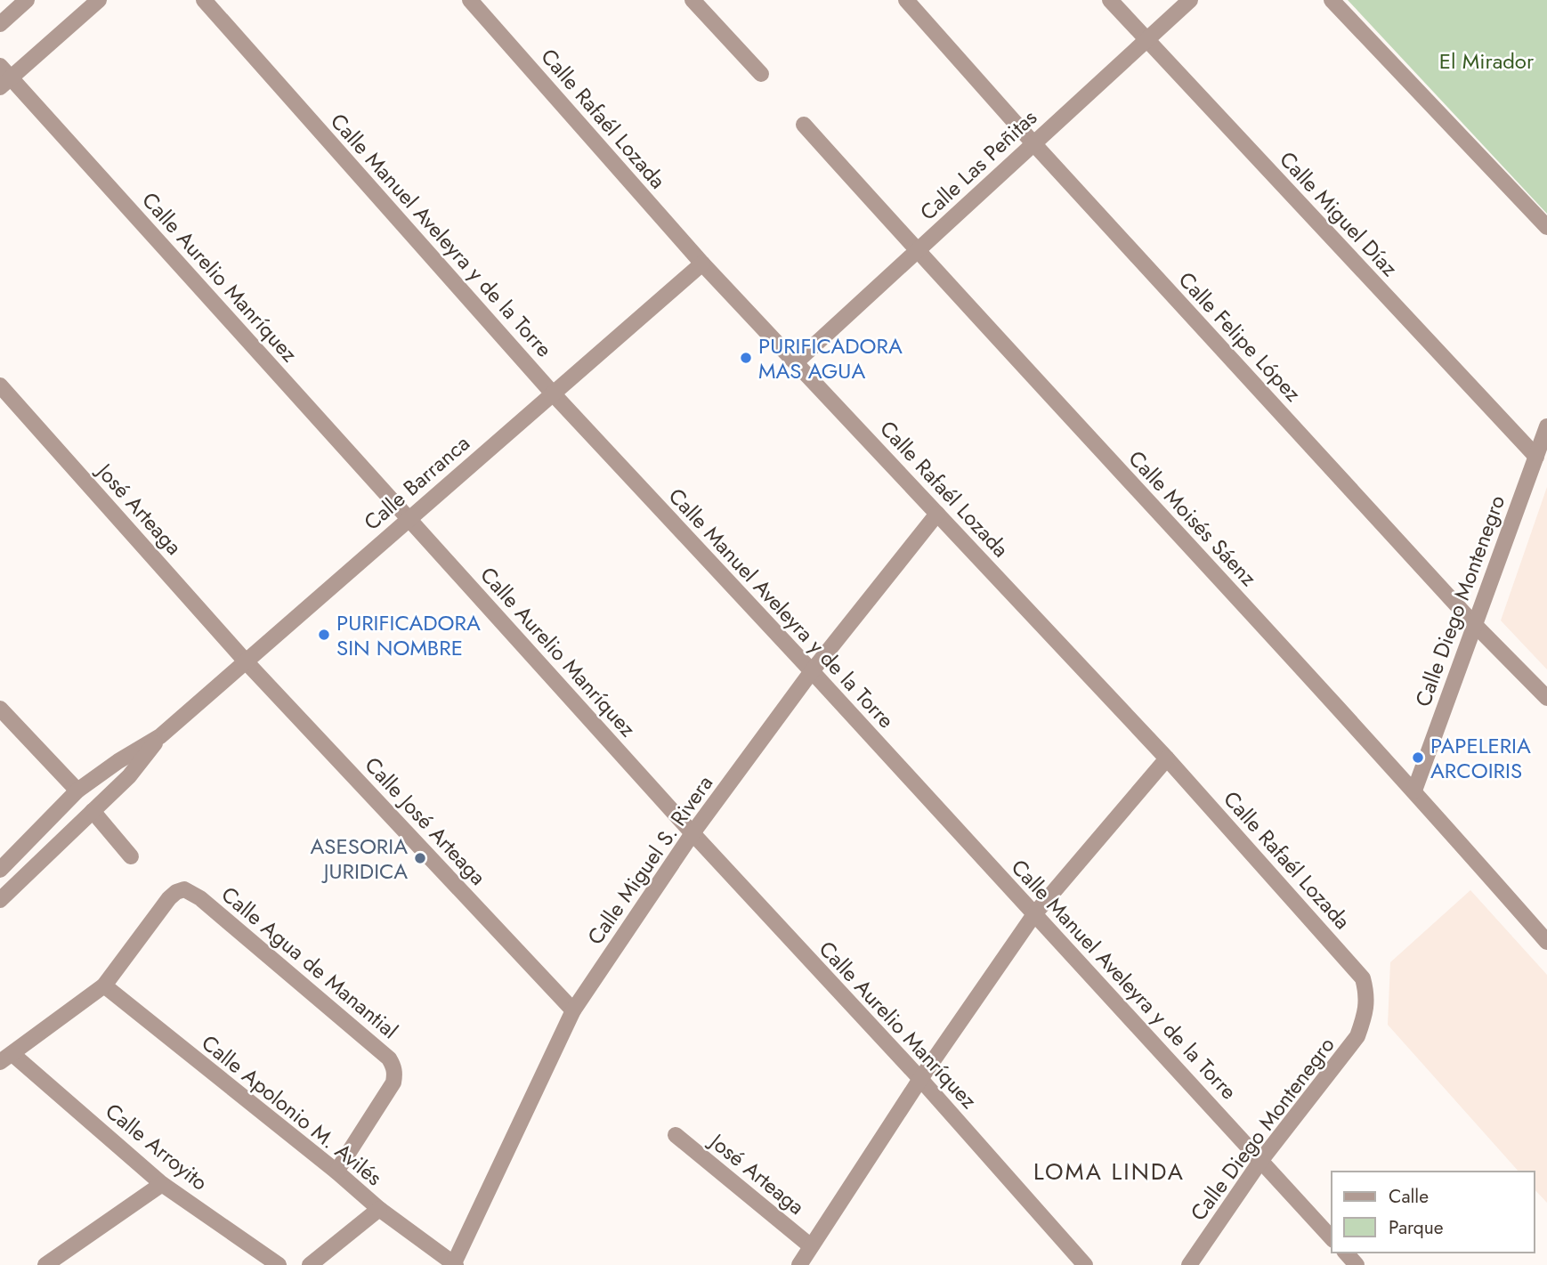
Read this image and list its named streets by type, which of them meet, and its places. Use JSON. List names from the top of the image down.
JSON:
{
  "streets": {
    "street": [
      "Calle Rafaél Lozada",
      "Calle Las Peñitas",
      "Calle Miguel Díaz",
      "Calle Manuel Aveleyra y de la Torre",
      "Calle Aurelio Manríquez",
      "Calle Felipe López",
      "Calle Barranca",
      "José Arteaga",
      "Calle Moisés Sáenz",
      "Calle Diego Montenegro",
      "Calle José Arteaga",
      "Calle Miguel S. Rivera",
      "Calle Agua de Manantial",
      "Calle Apolonio M. Avilés",
      "Calle Arroyito"
    ]
  },
  "crossings": [
    ["Calle Rafaél Lozada", "Calle Las Peñitas"],
    ["Calle Rafaél Lozada", "Calle Barranca"],
    ["Calle Rafaél Lozada", "Calle Diego Montenegro"],
    ["Calle Rafaél Lozada", "Calle Miguel S. Rivera"],
    ["Calle Las Peñitas", "Calle Miguel Díaz"],
    ["Calle Las Peñitas", "Calle Felipe López"],
    ["Calle Las Peñitas", "Calle Moisés Sáenz"],
    ["Calle Miguel Díaz", "Calle Diego Montenegro"],
    ["Calle Manuel Aveleyra y de la Torre", "Calle Barranca"],
    ["Calle Manuel Aveleyra y de la Torre", "Calle Diego Montenegro"],
    ["Calle Manuel Aveleyra y de la Torre", "Calle Miguel S. Rivera"],
    ["Calle Aurelio Manríquez", "Calle Barranca"],
    ["Calle Aurelio Manríquez", "Calle Miguel S. Rivera"],
    ["Calle Felipe López", "Calle Diego Montenegro"],
    ["Calle Barranca", "José Arteaga"],
    ["Calle Barranca", "Calle José Arteaga"],
    ["José Arteaga", "Calle José Arteaga"],
    ["Calle Moisés Sáenz", "Calle Diego Montenegro"],
    ["Calle José Arteaga", "Calle Miguel S. Rivera"],
    ["Calle Miguel S. Rivera", "Calle Apolonio M. Avilés"],
    ["Calle Agua de Manantial", "Calle Apolonio M. Avilés"]
  ],
  "districts": ["LOMA LINDA"],
  "parks": ["El Mirador"],
  "places": [
    "PURIFICADORA MAS AGUA",
    "PURIFICADORA SIN NOMBRE",
    "PAPELERIA ARCOIRIS",
    "ASESORIA JURIDICA"
  ],
  "legend": ["Calle", "Parque"]
}
